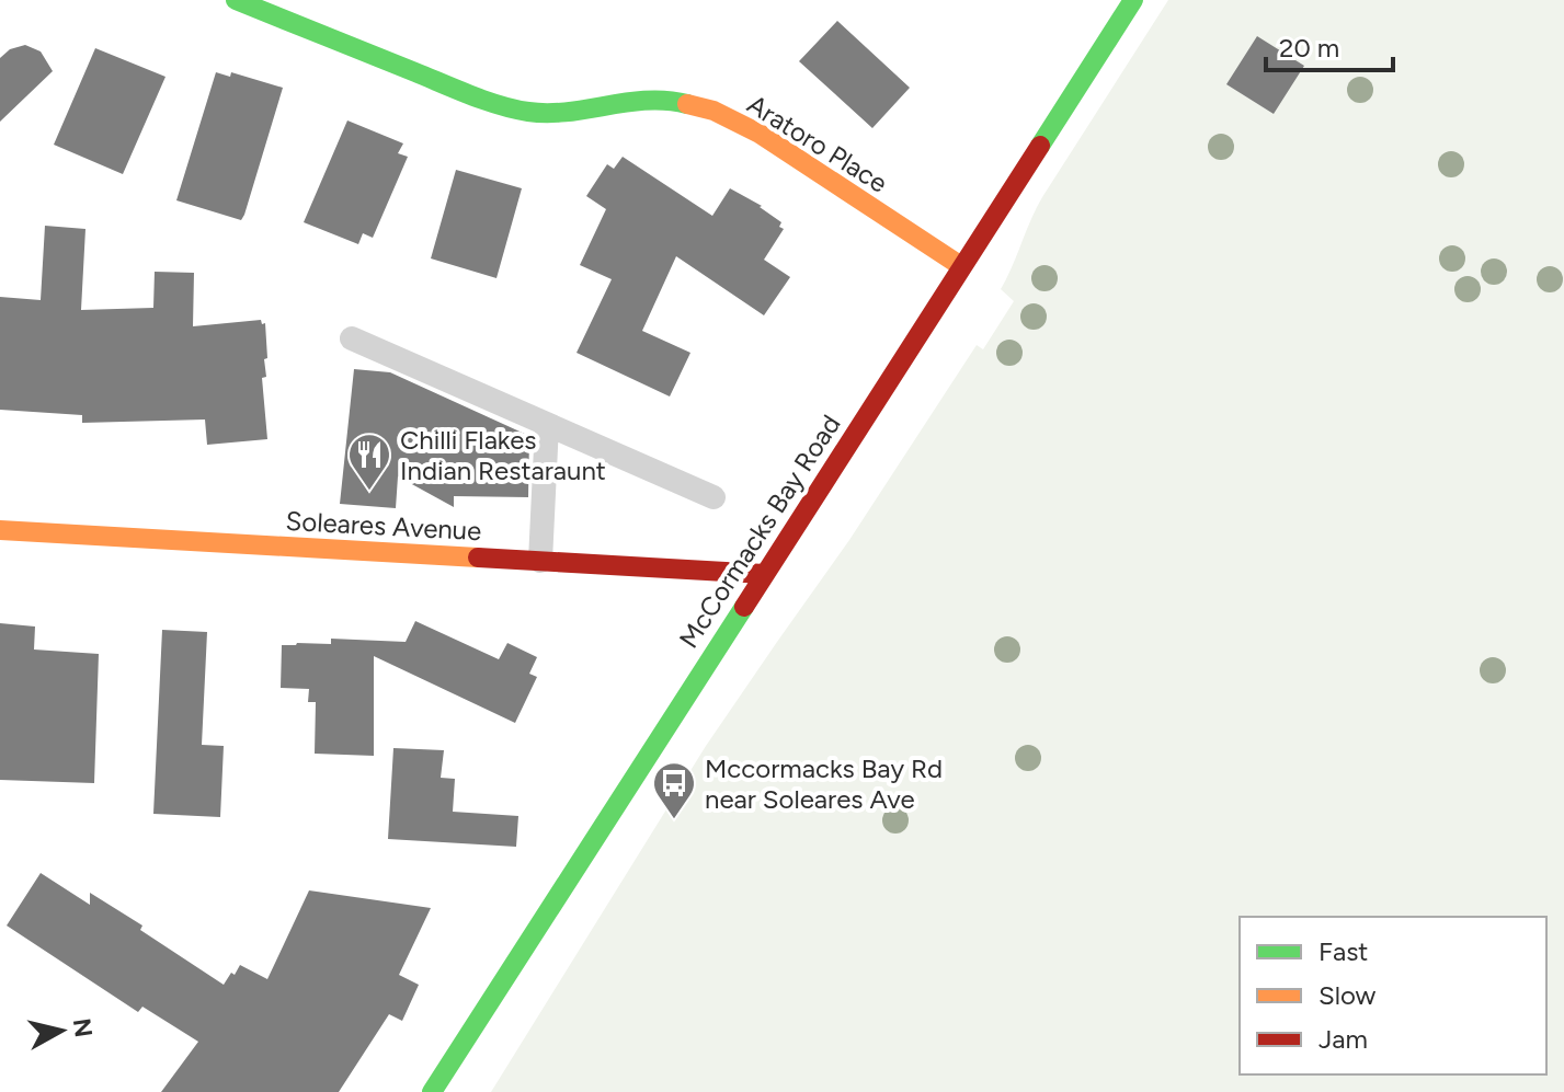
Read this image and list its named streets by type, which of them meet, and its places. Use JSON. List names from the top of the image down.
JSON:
{
  "streets": {
    "street": ["Aratoro Place", "Soleares Avenue", "McCormacks Bay Road"]
  },
  "crossings": [
    ["Aratoro Place", "McCormacks Bay Road"],
    ["Soleares Avenue", "McCormacks Bay Road"]
  ],
  "places": {
    "restaurant": ["Chilli Flakes Indian Restaraunt"],
    "bus stop": ["Mccormacks Bay Rd near Soleares Ave"]
  },
  "legend": ["Fast", "Slow", "Jam"],
  "scale_bar": "20 m",
  "north": "right"
}
